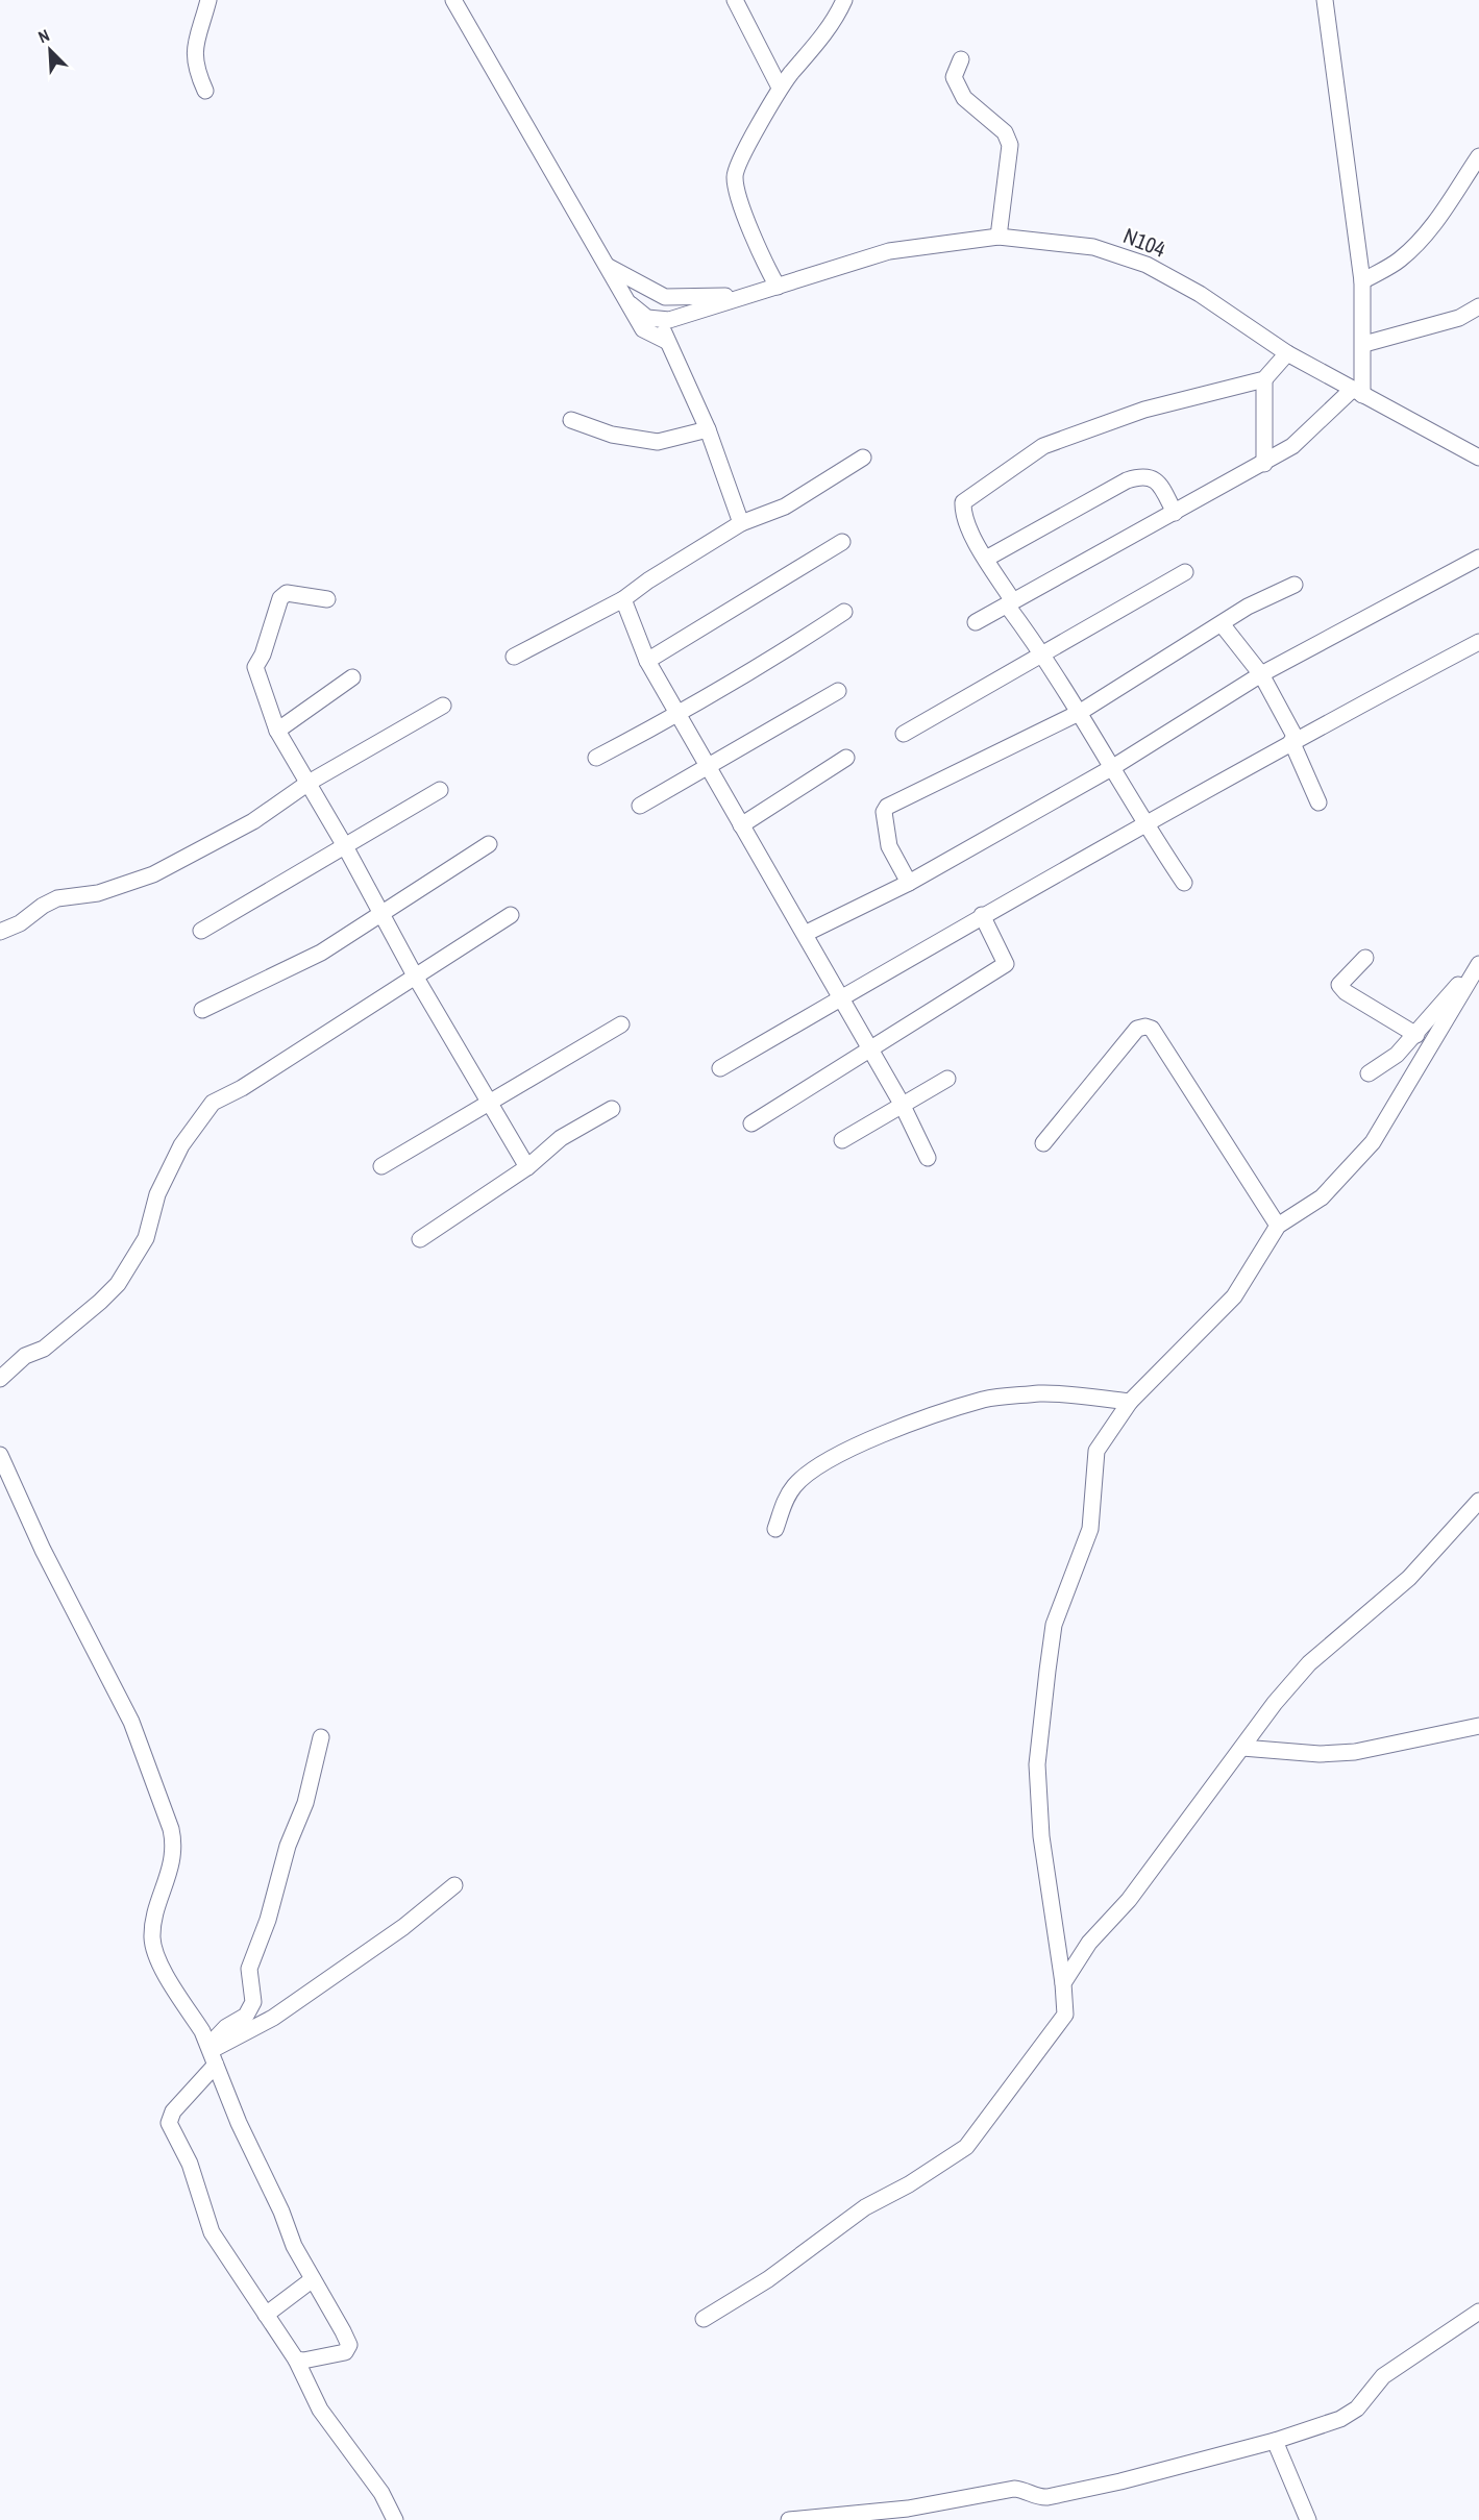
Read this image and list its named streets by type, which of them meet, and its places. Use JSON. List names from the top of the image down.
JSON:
{
  "streets": {
    "street": ["N104"]
  },
  "north": "top left"
}
